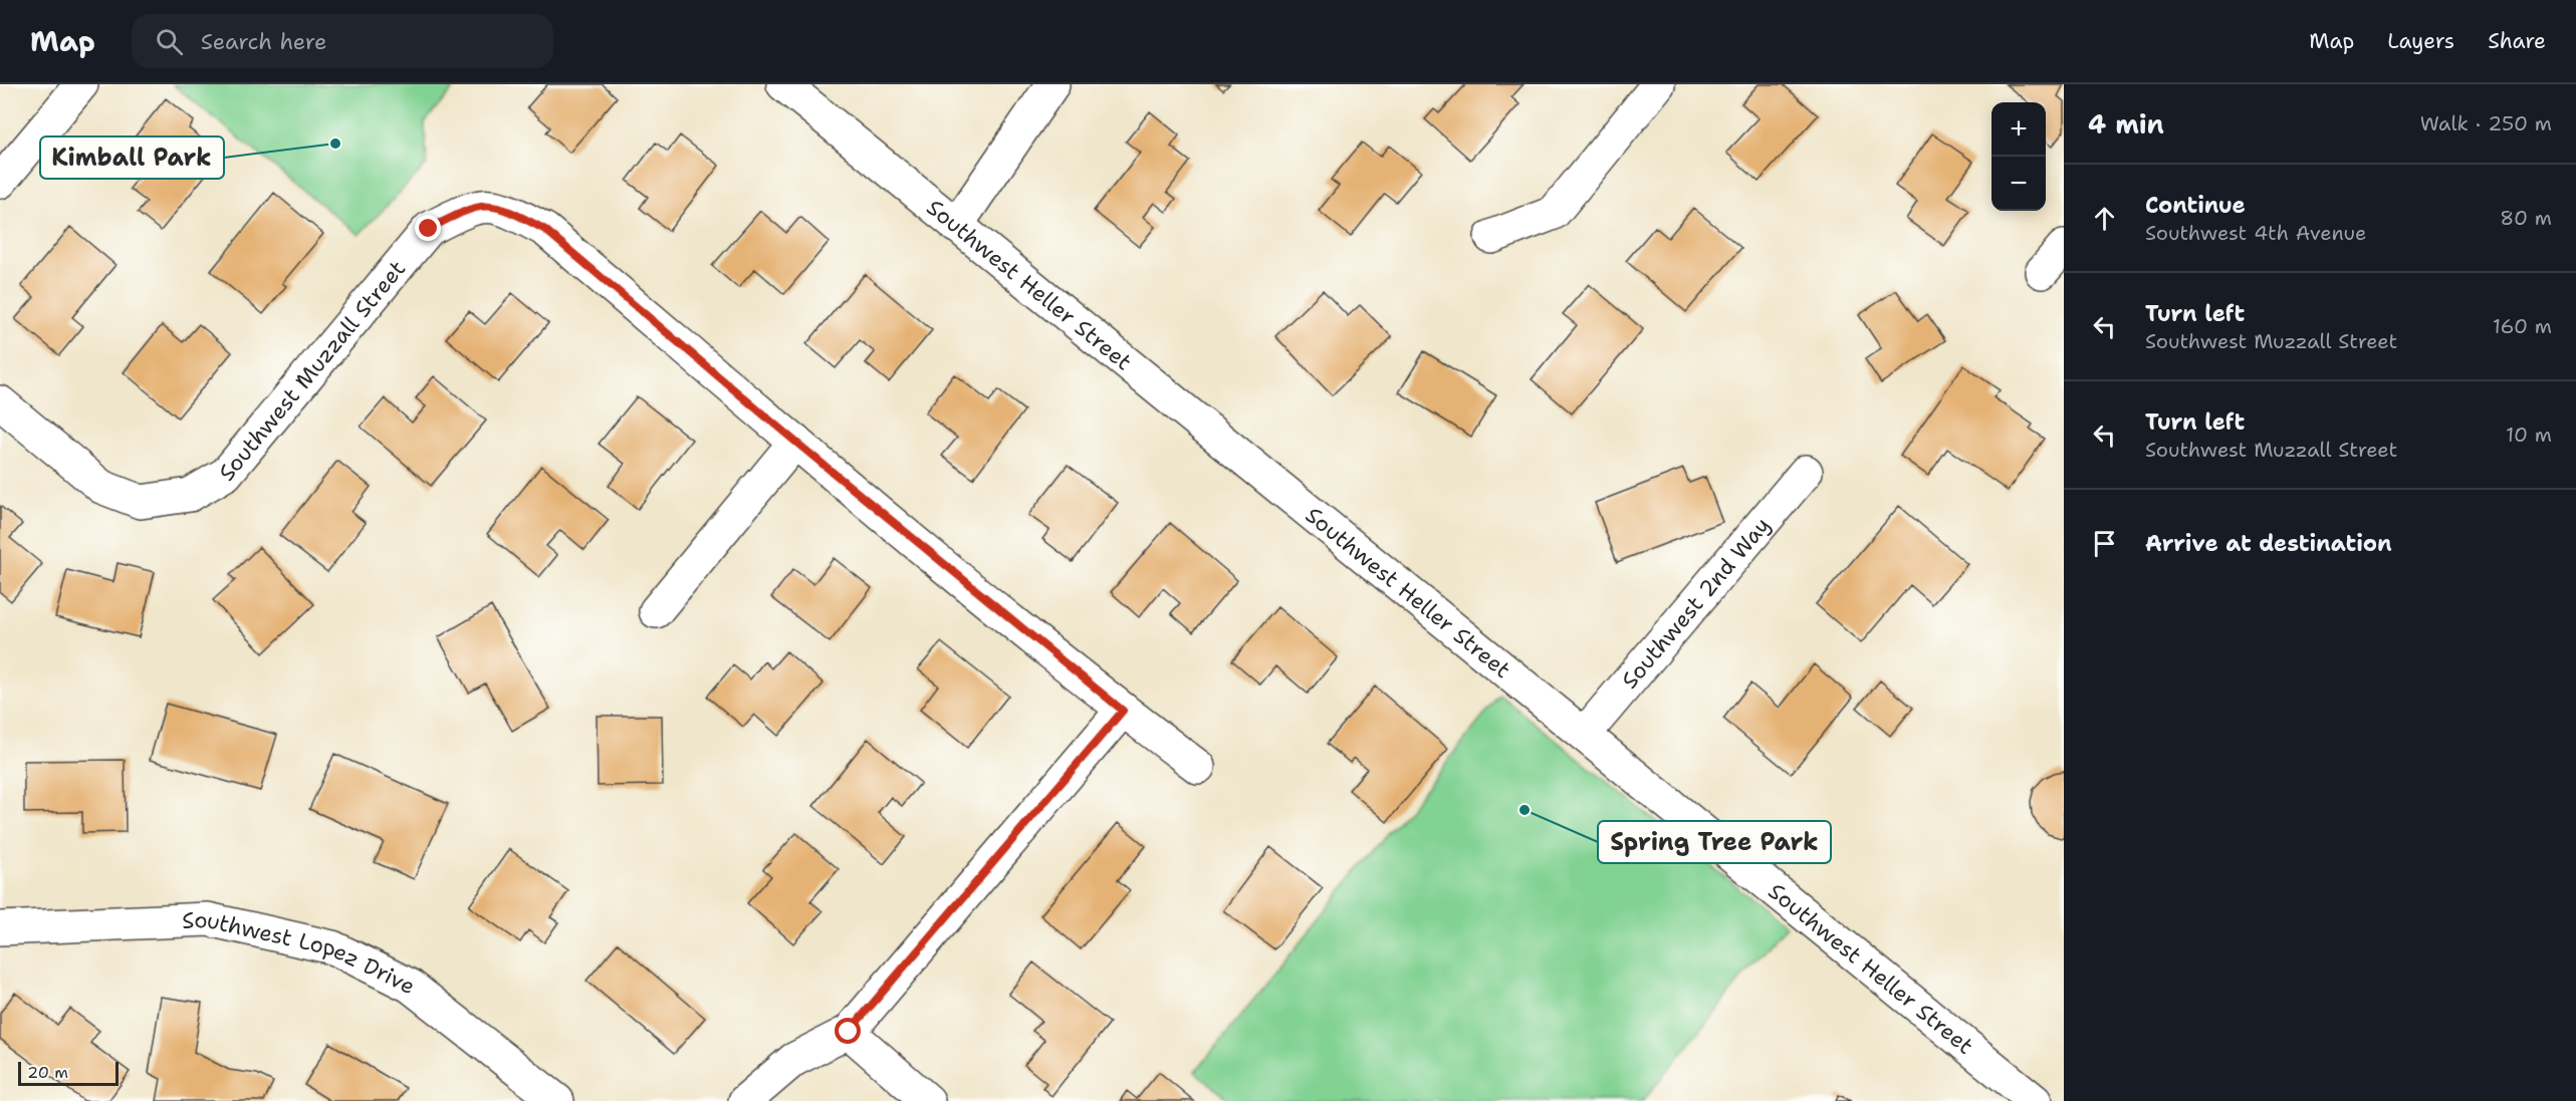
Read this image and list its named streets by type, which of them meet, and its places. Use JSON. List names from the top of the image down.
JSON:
{
  "streets": {
    "street": [
      "Southwest Heller Street",
      "Southwest Muzzall Street",
      "Southwest 2nd Way",
      "Southwest Lopez Drive"
    ]
  },
  "crossings": [
    ["Southwest Heller Street", "Southwest 2nd Way"]
  ],
  "places": ["Kimball Park", "Spring Tree Park"],
  "scale_bar": "20 m",
  "page": {
    "header": "Map",
    "search": "Search here",
    "nav": ["Map", "Layers", "Share"],
    "heading": ["4 min", "Walk · 250 m"],
    "map_buttons": ["+", "−"],
    "list": [
      ["Continue", "Southwest 4th Avenue", "80 m"],
      ["Turn left", "Southwest Muzzall Street", "160 m"],
      ["Turn left", "Southwest Muzzall Street", "10 m"],
      "Arrive at destination"
    ],
    "scale": "20 m"
  }
}
